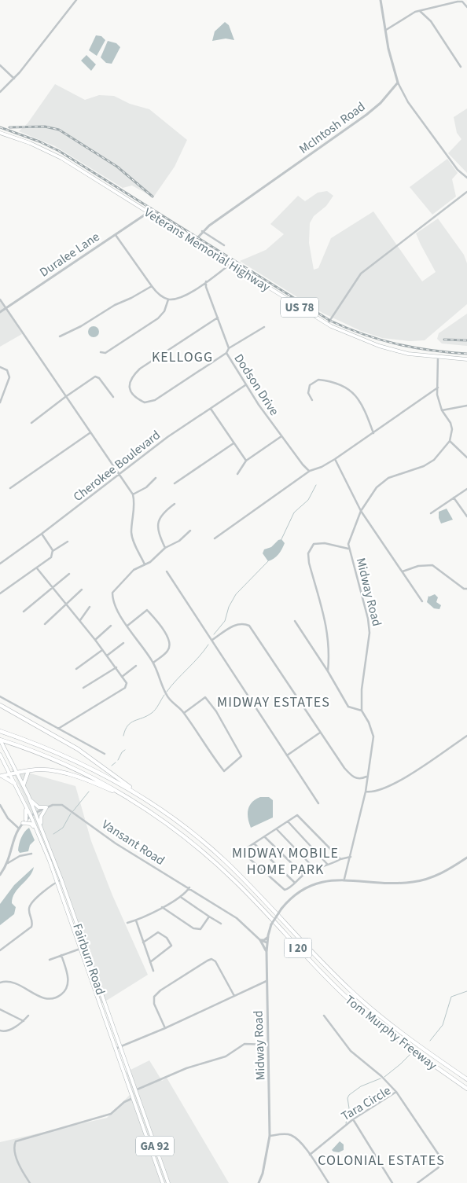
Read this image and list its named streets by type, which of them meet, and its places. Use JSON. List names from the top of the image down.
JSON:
{
  "streets": {
    "highway": ["I 20", "Tom Murphy Freeway"],
    "main road": [
      "Veterans Memorial Highway",
      "US 78",
      "Fairburn Road",
      "GA 92"
    ],
    "street": [
      "McIntosh Road",
      "Duralee Lane",
      "Dodson Drive",
      "Cherokee Boulevard",
      "Midway Road",
      "Vansant Road",
      "Tara Circle"
    ]
  },
  "crossings": [
    ["McIntosh Road", "Veterans Memorial Highway"],
    ["Veterans Memorial Highway", "Duralee Lane"],
    ["Dodson Drive", "Cherokee Boulevard"],
    ["Midway Road", "Vansant Road"],
    ["Vansant Road", "Fairburn Road"],
    ["Fairburn Road", "Tom Murphy Freeway"]
  ],
  "districts": [
    "KELLOGG",
    "MIDWAY ESTATES",
    "MIDWAY MOBILE HOME PARK",
    "COLONIAL ESTATES"
  ]
}
